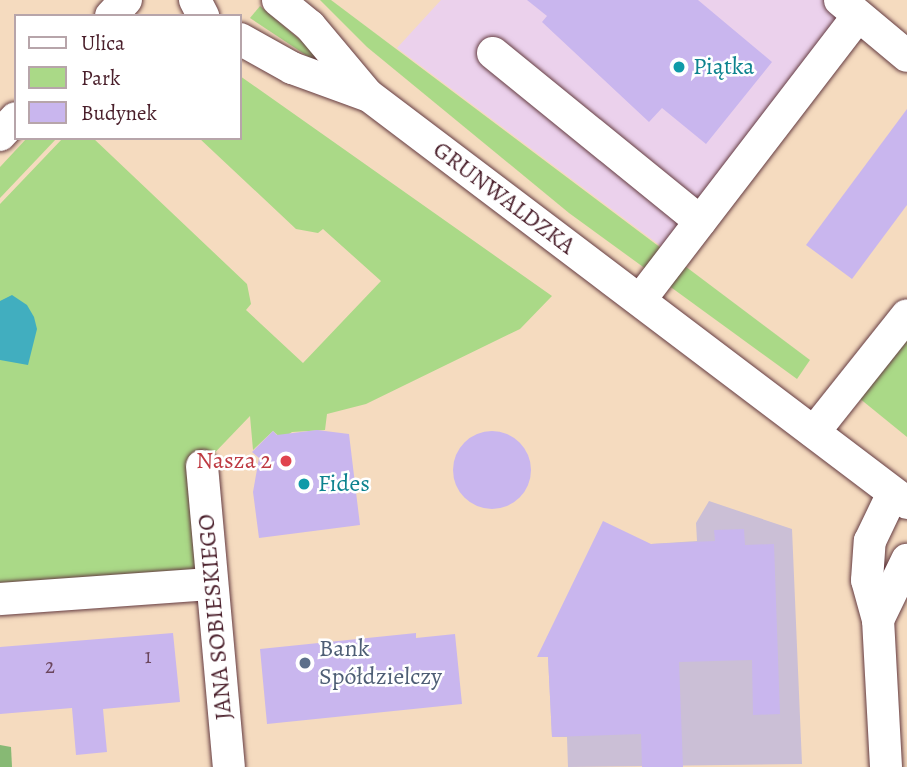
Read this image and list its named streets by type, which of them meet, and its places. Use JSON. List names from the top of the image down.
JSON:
{
  "streets": {
    "street": ["GRUNWALDZKA", "JANA SOBIESKIEGO"]
  },
  "places": [
    "Piątka",
    "Nasza 2",
    "Fides",
    "Bank Spółdzielczy"
  ],
  "house_numbers": ["1", "2"],
  "legend": ["Ulica", "Park", "Budynek"]
}
